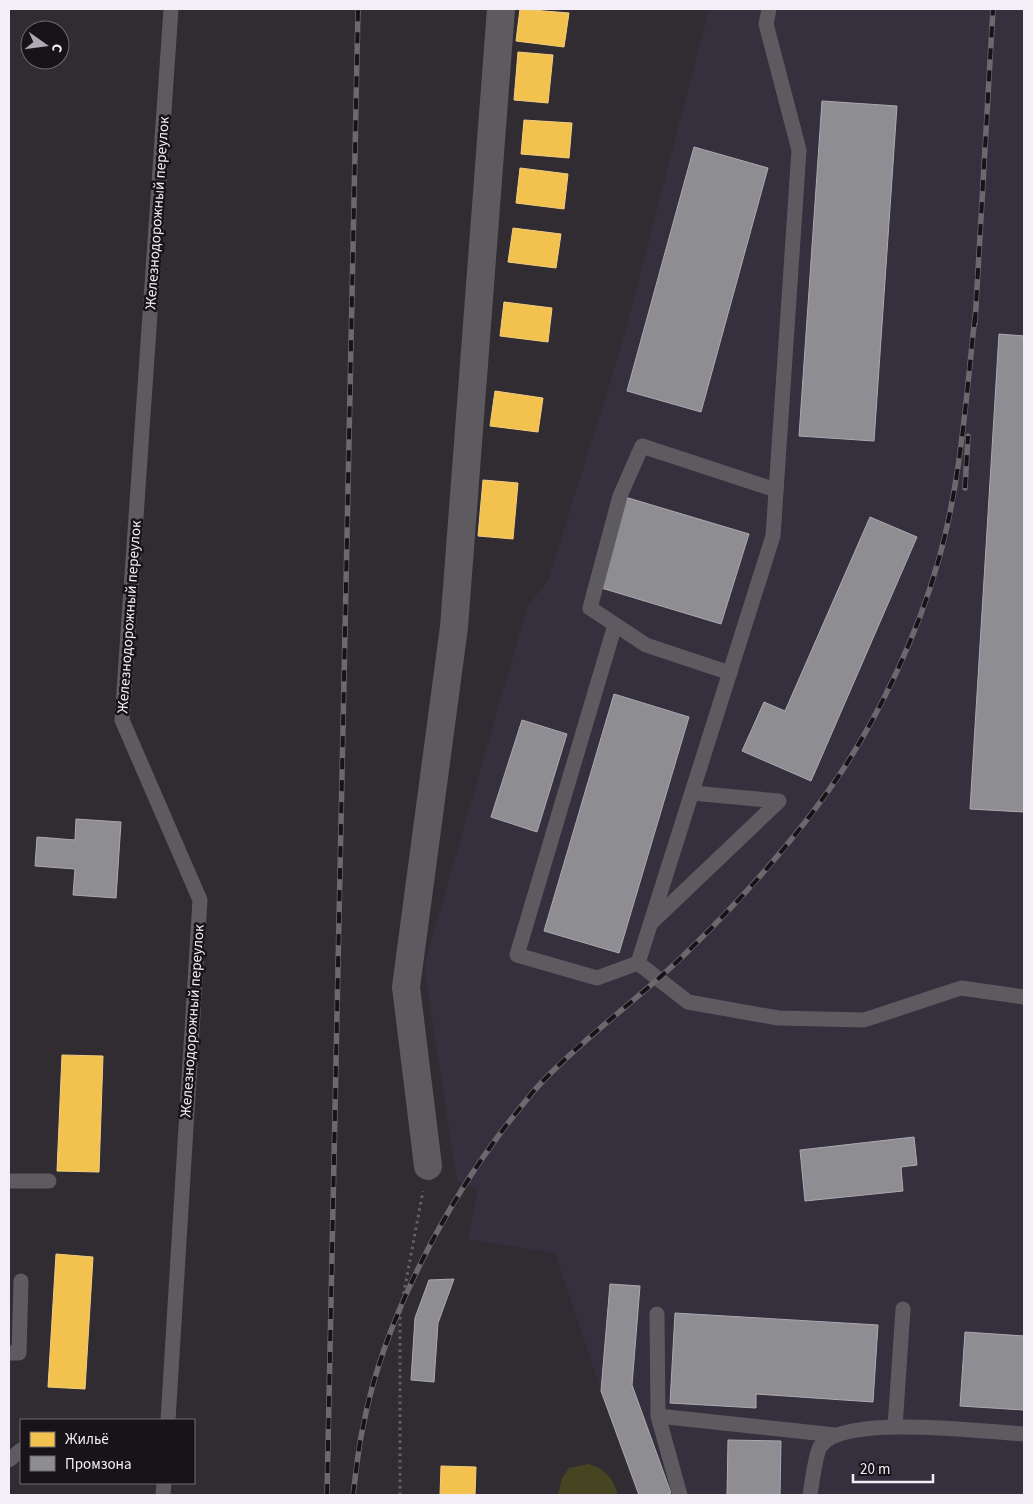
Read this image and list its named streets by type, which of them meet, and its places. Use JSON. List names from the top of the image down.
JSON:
{
  "streets": {
    "lane": ["Железнодорожный переулок"]
  },
  "legend": ["Жильё", "Промзона"],
  "scale_bar": "20 m",
  "north": "right"
}
